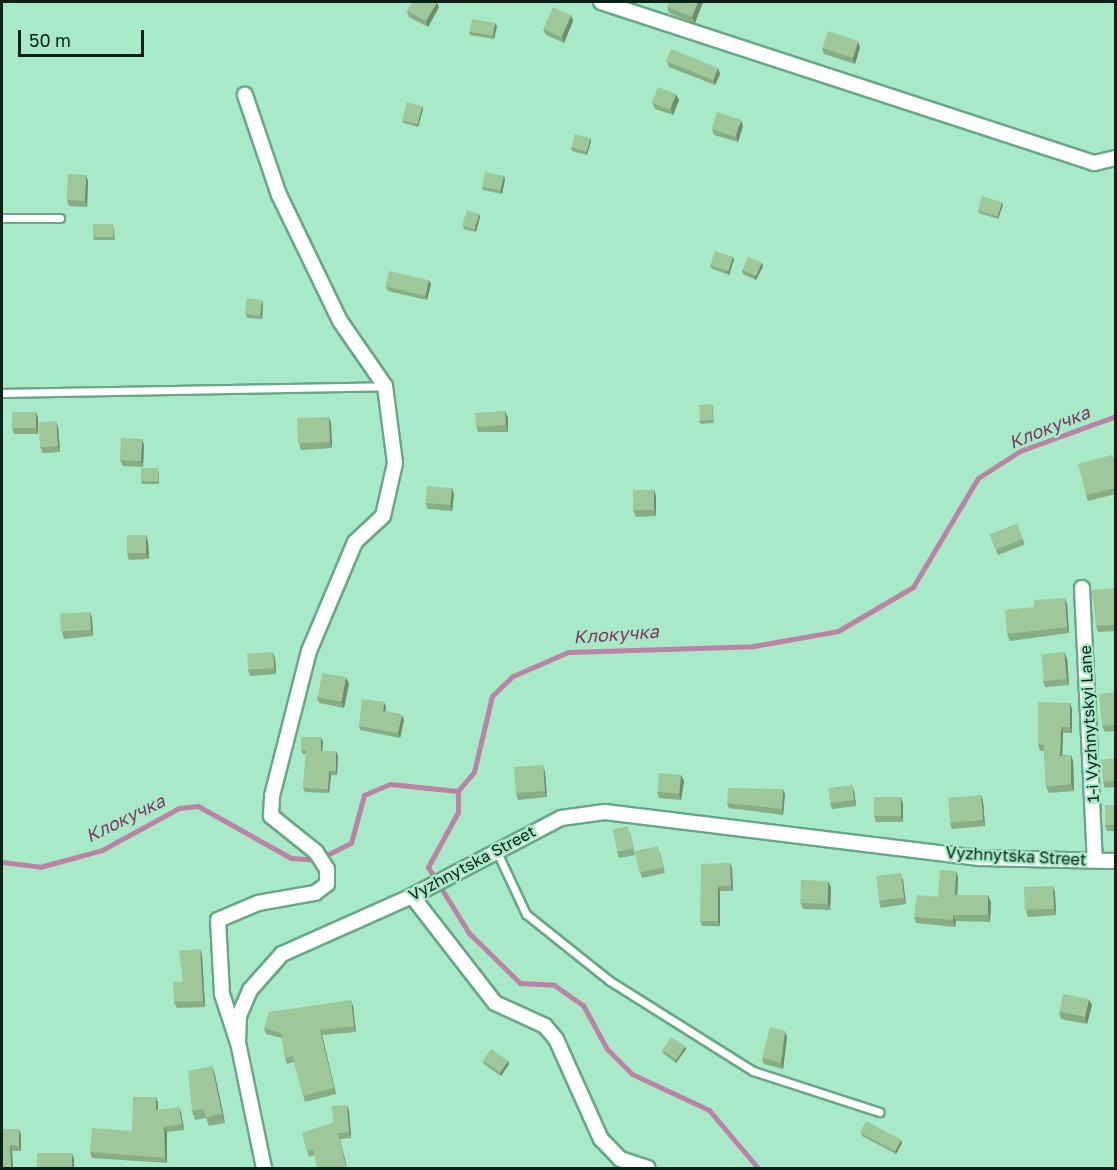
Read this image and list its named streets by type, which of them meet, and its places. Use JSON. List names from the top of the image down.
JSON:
{
  "streets": {
    "street": ["1-i Vyzhnytskyi Lane", "Vyzhnytska Street"]
  },
  "crossings": [
    ["1-i Vyzhnytskyi Lane", "Vyzhnytska Street"]
  ],
  "water": ["Клокучка"],
  "scale_bar": "50 m"
}
